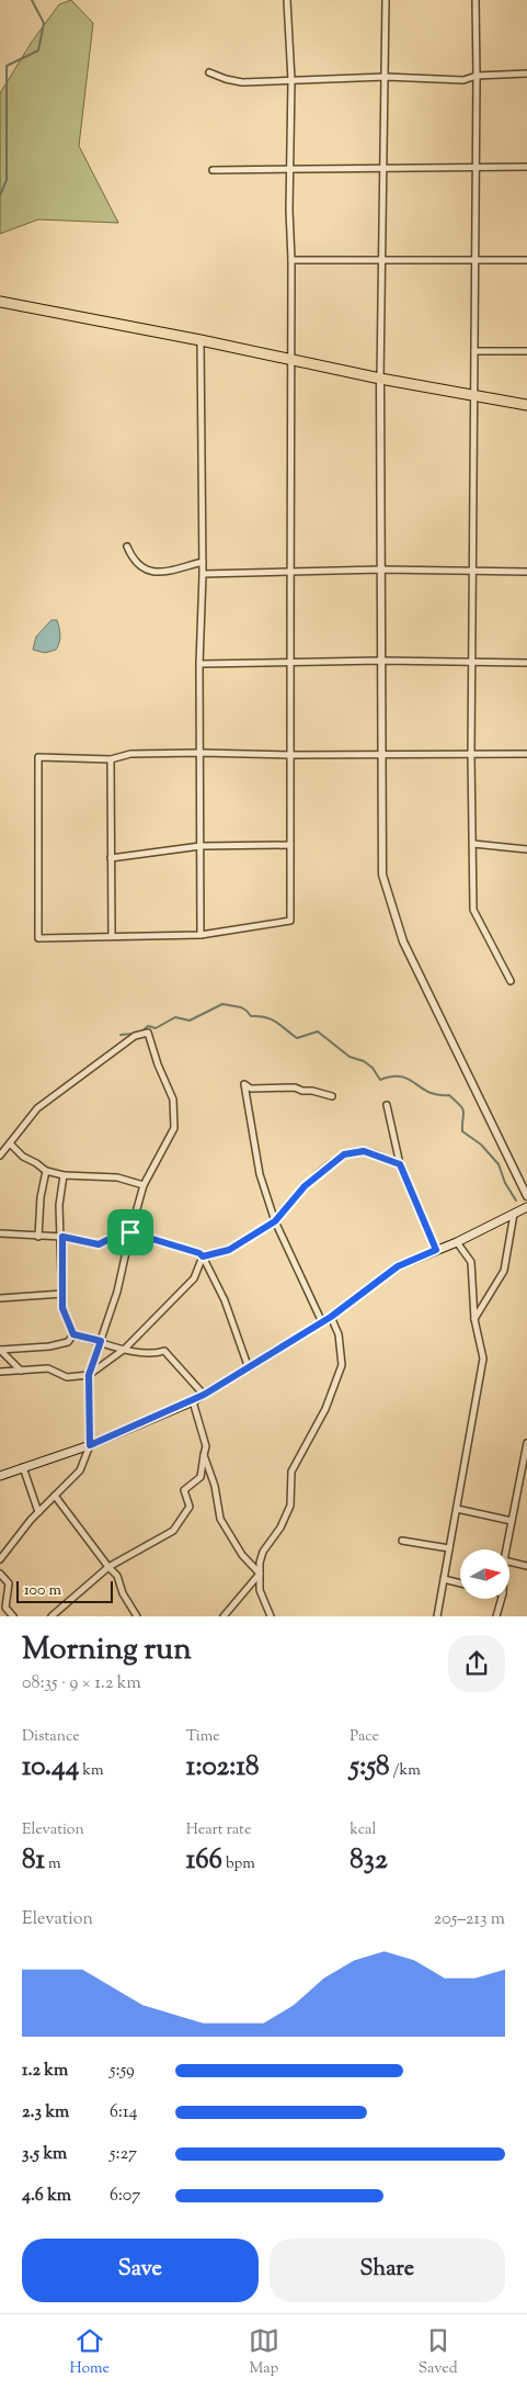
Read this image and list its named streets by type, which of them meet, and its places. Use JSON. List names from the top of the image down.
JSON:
{
  "scale_bar": "100 m",
  "north": "right",
  "page": {
    "scale": "100 m",
    "heading": ["Morning run", "08:35 · 9 × 1.2 km"],
    "stats": [
      ["Distance", "10.44 km"],
      ["Time", "1:02:18"],
      ["Pace", "5:58 /km"],
      ["Elevation", "81 m"],
      ["Heart rate", "166 bpm"],
      ["kcal", "832"]
    ],
    "chart": ["Elevation", "205–213 m"],
    "list": [
      {
        "name": "1.2 km",
        "note": "5:59"
      },
      {
        "name": "2.3 km",
        "note": "6:14"
      },
      {
        "name": "3.5 km",
        "note": "5:27"
      },
      {
        "name": "4.6 km",
        "note": "6:07"
      }
    ],
    "buttons": ["Save", "Share"],
    "tabs": ["Home", "Map", "Saved"]
  }
}
